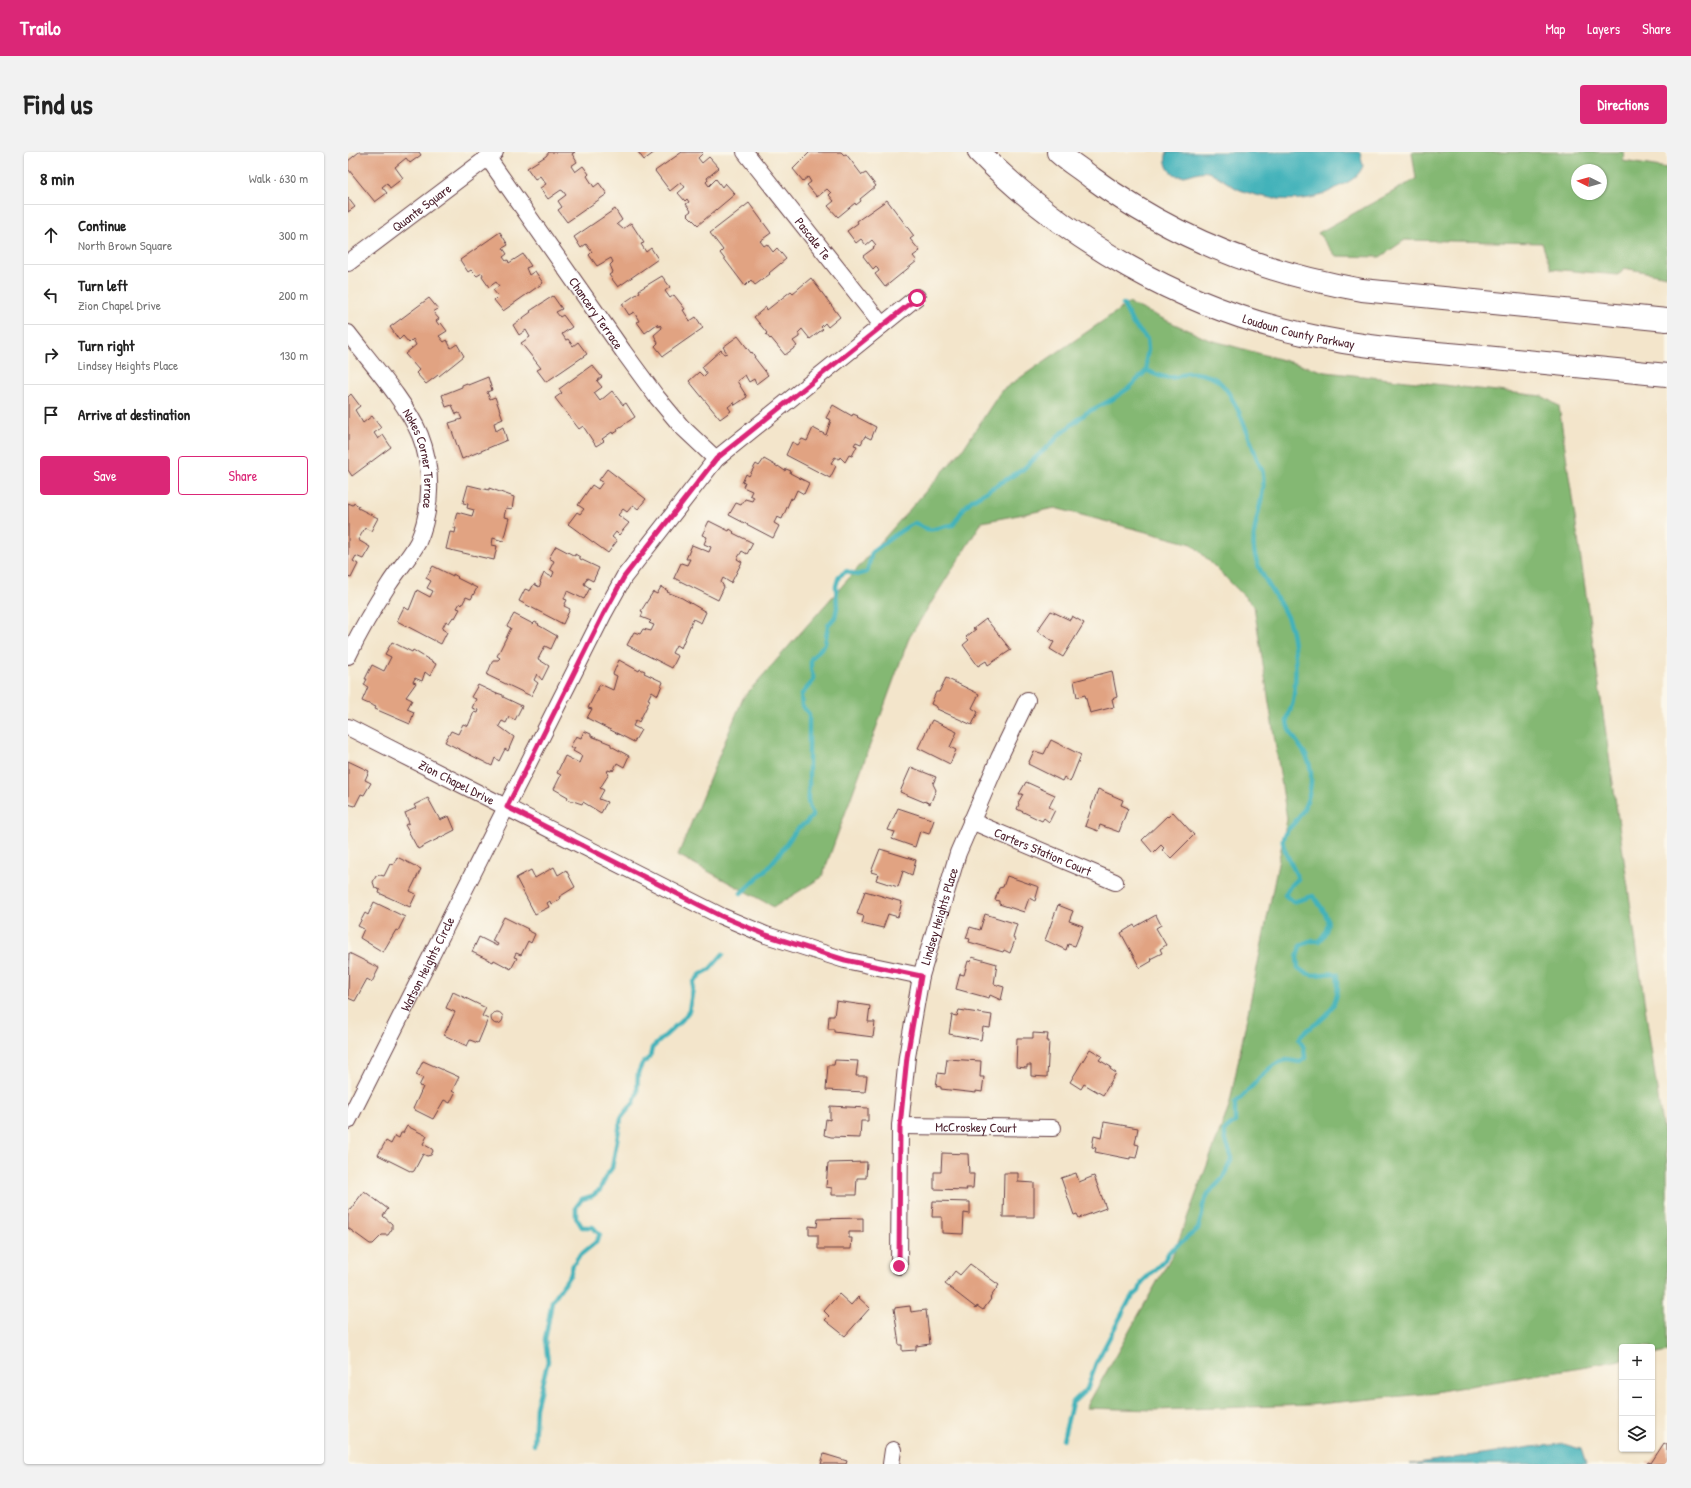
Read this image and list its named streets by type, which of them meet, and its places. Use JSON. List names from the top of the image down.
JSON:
{
  "streets": {
    "main road": ["Loudoun County Parkway"],
    "street": [
      "Quante Square",
      "Pascale Te",
      "Chancery Terrace",
      "Nokes Corner Terrace",
      "Zion Chapel Drive",
      "Carters Station Court",
      "Lindsey Heights Place",
      "Watson Heights Circle",
      "McCroskey Court"
    ]
  },
  "crossings": [
    ["Quante Square", "Chancery Terrace"],
    ["Pascale Te", "Watson Heights Circle"],
    ["Chancery Terrace", "Watson Heights Circle"],
    ["Zion Chapel Drive", "Lindsey Heights Place"],
    ["Zion Chapel Drive", "Watson Heights Circle"],
    ["Carters Station Court", "Lindsey Heights Place"],
    ["Lindsey Heights Place", "McCroskey Court"]
  ],
  "north": "left",
  "page": {
    "header": "Trailo",
    "nav": ["Map", "Layers", "Share"],
    "title": "Find us",
    "buttons": [
      "Directions",
      ["Save", "Share"]
    ],
    "heading": ["8 min", "Walk · 630 m"],
    "list": [
      ["Continue", "North Brown Square", "300 m"],
      ["Turn left", "Zion Chapel Drive", "200 m"],
      ["Turn right", "Lindsey Heights Place", "130 m"],
      "Arrive at destination"
    ],
    "map_buttons": ["+", "−"]
  }
}
